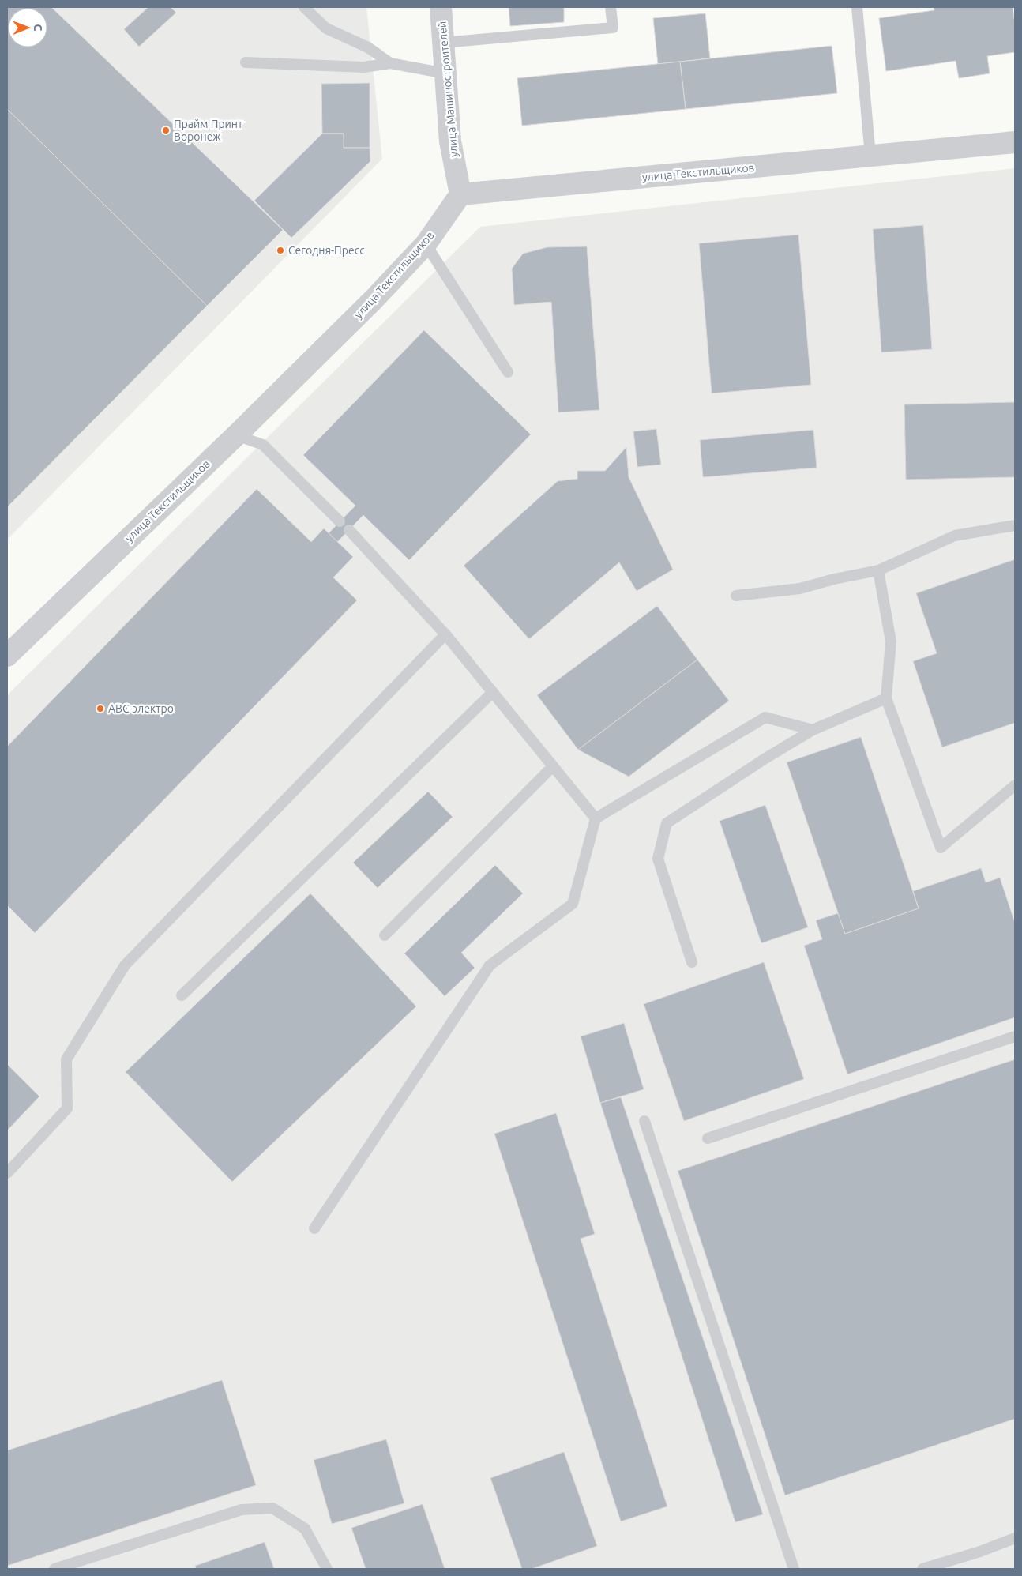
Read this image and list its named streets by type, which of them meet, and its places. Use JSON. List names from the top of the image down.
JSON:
{
  "streets": {
    "street": ["улица Машиностроителей", "улица Текстильщиков"]
  },
  "crossings": [
    ["улица Машиностроителей", "улица Текстильщиков"]
  ],
  "places": ["Прайм Принт Воронеж", "Сегодня-Пресс", "АВС-электро"],
  "north": "right"
}
